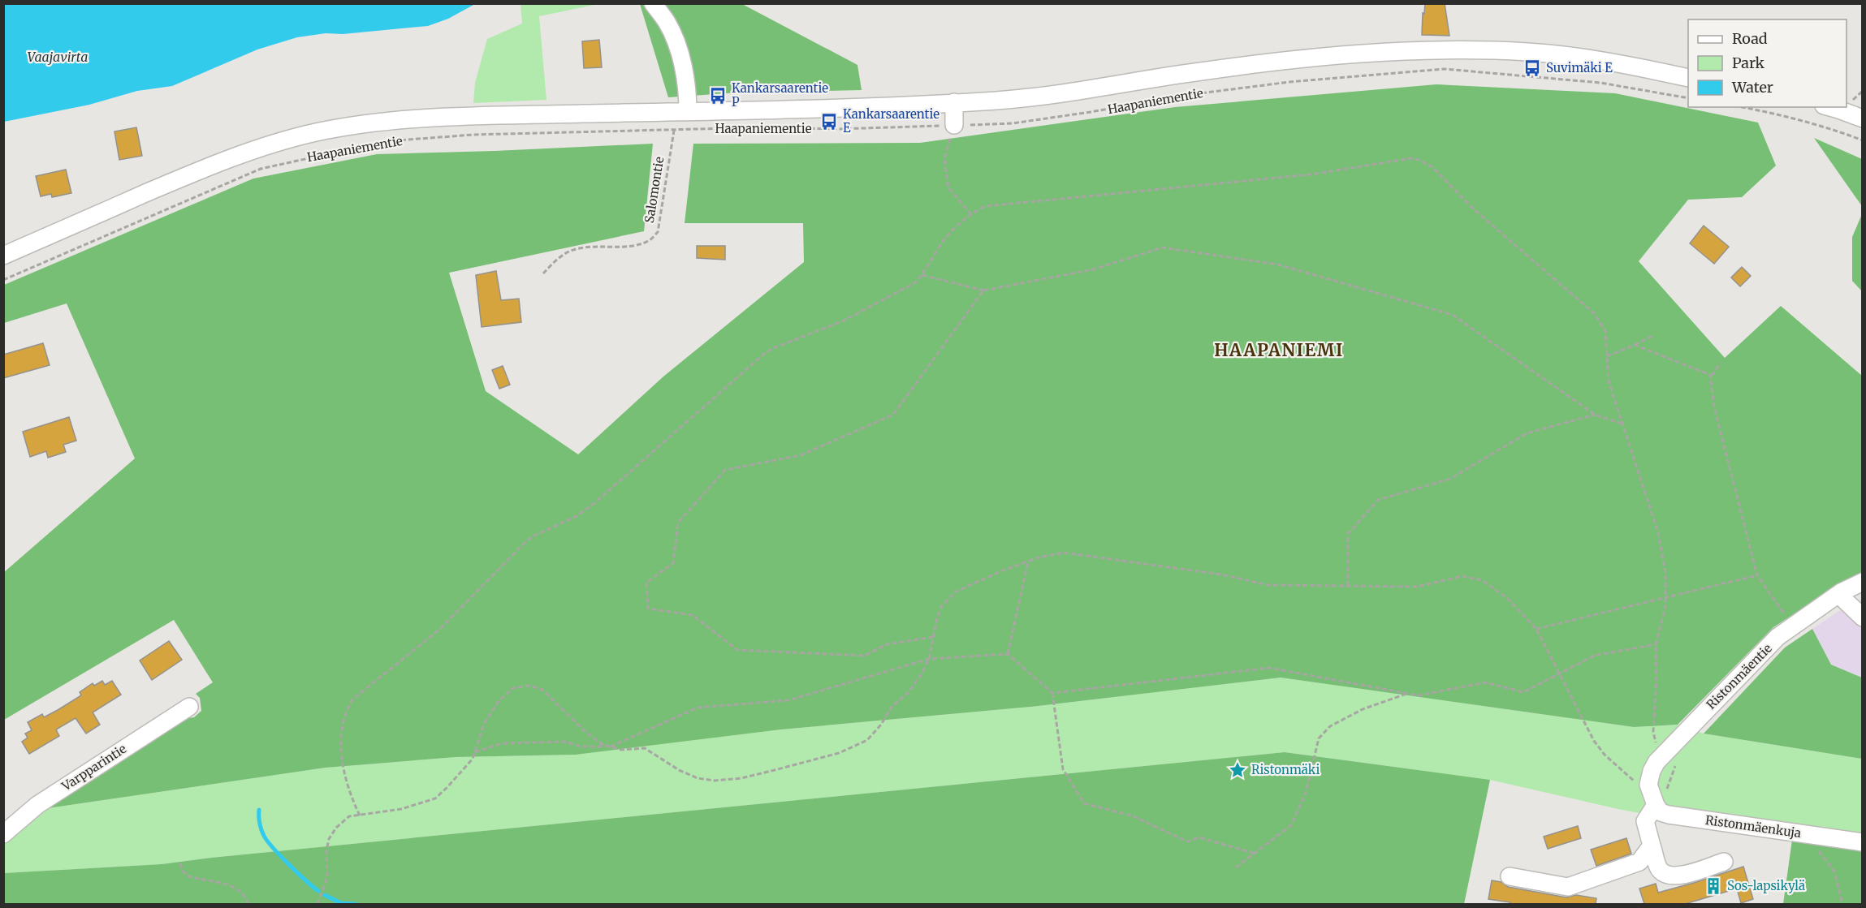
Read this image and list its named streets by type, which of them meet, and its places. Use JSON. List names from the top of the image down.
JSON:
{
  "streets": {
    "street": [
      "Haapaniementie",
      "Ristonmäentie",
      "Varpparintie",
      "Ristonmäenkuja"
    ],
    "path": ["Salomontie"]
  },
  "crossings": [
    ["Haapaniementie", "Salomontie"],
    ["Ristonmäentie", "Ristonmäenkuja"]
  ],
  "districts": ["HAAPANIEMI"],
  "water": ["Vaajavirta"],
  "places": {
    "bus stop": ["Suvimäki E", "Kankarsaarentie P", "Kankarsaarentie E"],
    "place": ["Ristonmäki"],
    "building": ["Sos-lapsikylä"]
  },
  "legend": ["Road", "Park", "Water"]
}
